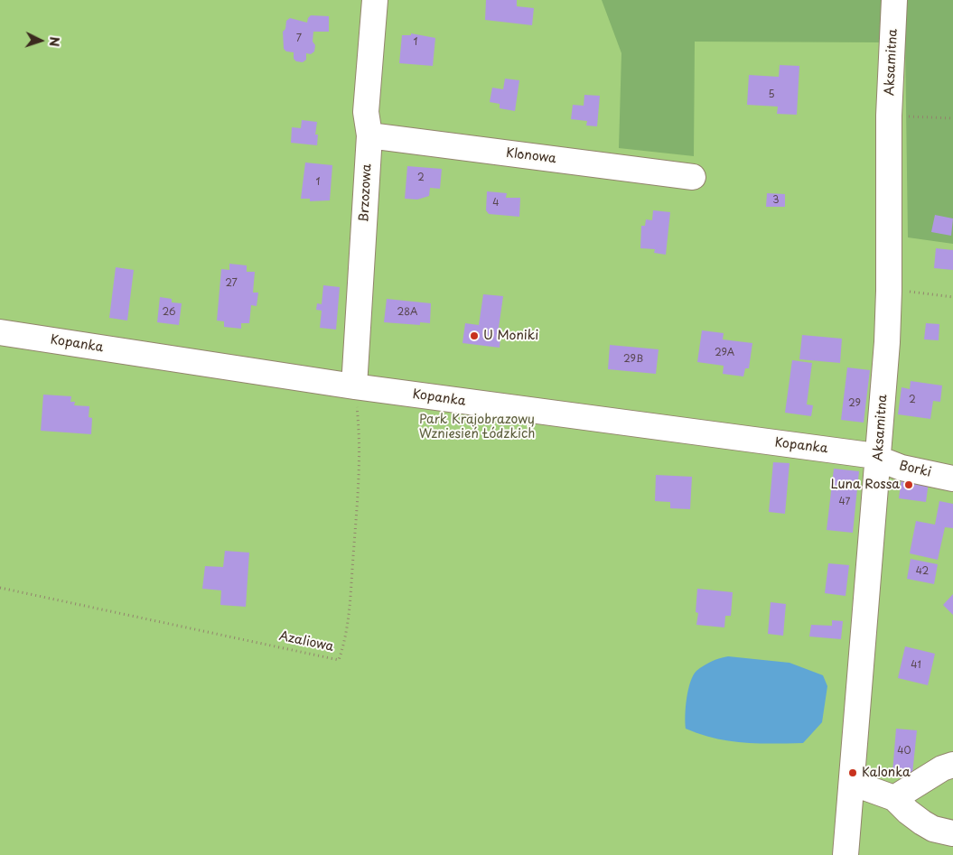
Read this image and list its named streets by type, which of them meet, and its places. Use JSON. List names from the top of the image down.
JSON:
{
  "streets": {
    "street": [
      "Aksamitna",
      "Klonowa",
      "Brzozowa",
      "Kopanka",
      "Borki"
    ],
    "path": ["Azaliowa"]
  },
  "crossings": [
    ["Aksamitna", "Kopanka"],
    ["Aksamitna", "Borki"],
    ["Klonowa", "Brzozowa"],
    ["Brzozowa", "Kopanka"],
    ["Brzozowa", "Azaliowa"],
    ["Kopanka", "Borki"],
    ["Kopanka", "Azaliowa"]
  ],
  "parks": ["Park Krajobrazowy Wzniesień Łódzkich"],
  "places": ["U Moniki", "Luna Rossa", "Kalonka"],
  "house_numbers": [
    "7",
    "1",
    "5",
    "2",
    "1",
    "3",
    "4",
    "27",
    "26",
    "28A",
    "29A",
    "29B",
    "2",
    "29",
    "47",
    "42",
    "41",
    "40"
  ],
  "north": "right"
}
